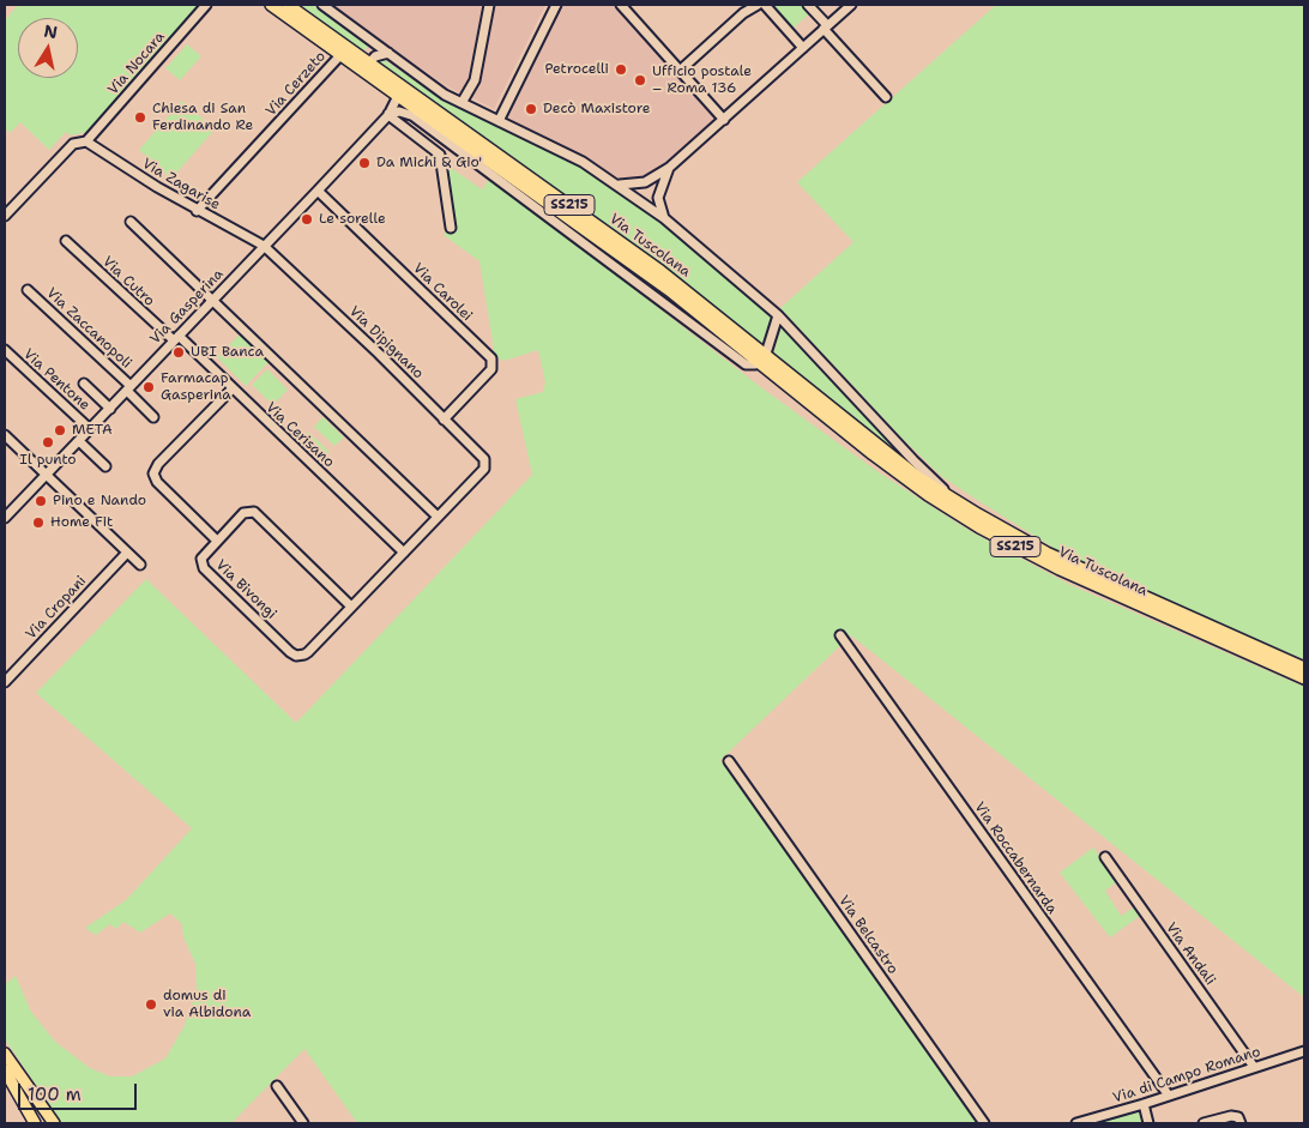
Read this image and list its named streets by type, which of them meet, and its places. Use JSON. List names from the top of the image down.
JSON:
{
  "streets": {
    "main road": ["SS215", "Via Tuscolana"],
    "street": [
      "Via Nocara",
      "Via Cerzeto",
      "Via Zagarise",
      "Via Cutro",
      "Via Carolei",
      "Via Gasperina",
      "Via Zaccanopoli",
      "Via Dipignano",
      "Via Pentone",
      "Via Cerisano",
      "Via Bivongi",
      "Via Cropani",
      "Via Roccabernarda",
      "Via Belcastro",
      "Via Andali",
      "Via di Campo Romano"
    ]
  },
  "crossings": [
    ["Via Nocara", "Via Zagarise"],
    ["Via Cerzeto", "Via Zagarise"],
    ["Via Cerzeto", "Via Tuscolana"],
    ["Via Zagarise", "Via Gasperina"],
    ["Via Zagarise", "Via Dipignano"],
    ["Via Tuscolana", "Via Gasperina"],
    ["Via Cutro", "Via Gasperina"],
    ["Via Cutro", "Via Cerisano"],
    ["Via Carolei", "Via Gasperina"],
    ["Via Carolei", "Via Dipignano"],
    ["Via Gasperina", "Via Zaccanopoli"],
    ["Via Gasperina", "Via Dipignano"],
    ["Via Gasperina", "Via Pentone"],
    ["Via Gasperina", "Via Cerisano"],
    ["Via Dipignano", "Via Bivongi"],
    ["Via Cerisano", "Via Bivongi"],
    ["Via Roccabernarda", "Via di Campo Romano"],
    ["Via Andali", "Via di Campo Romano"]
  ],
  "places": [
    "Petrocelli",
    "Ufficio postale – Roma 136",
    "Decò Maxistore",
    "Chiesa di San Ferdinando Re",
    "Da Michi & Gio'",
    "Le sorelle",
    "UBI Banca",
    "Farmacap Gasperina",
    "META",
    "Il punto",
    "Pino e Nando",
    "Home Fit",
    "domus di via Albidona"
  ],
  "scale_bar": "100 m",
  "north": "top"
}
